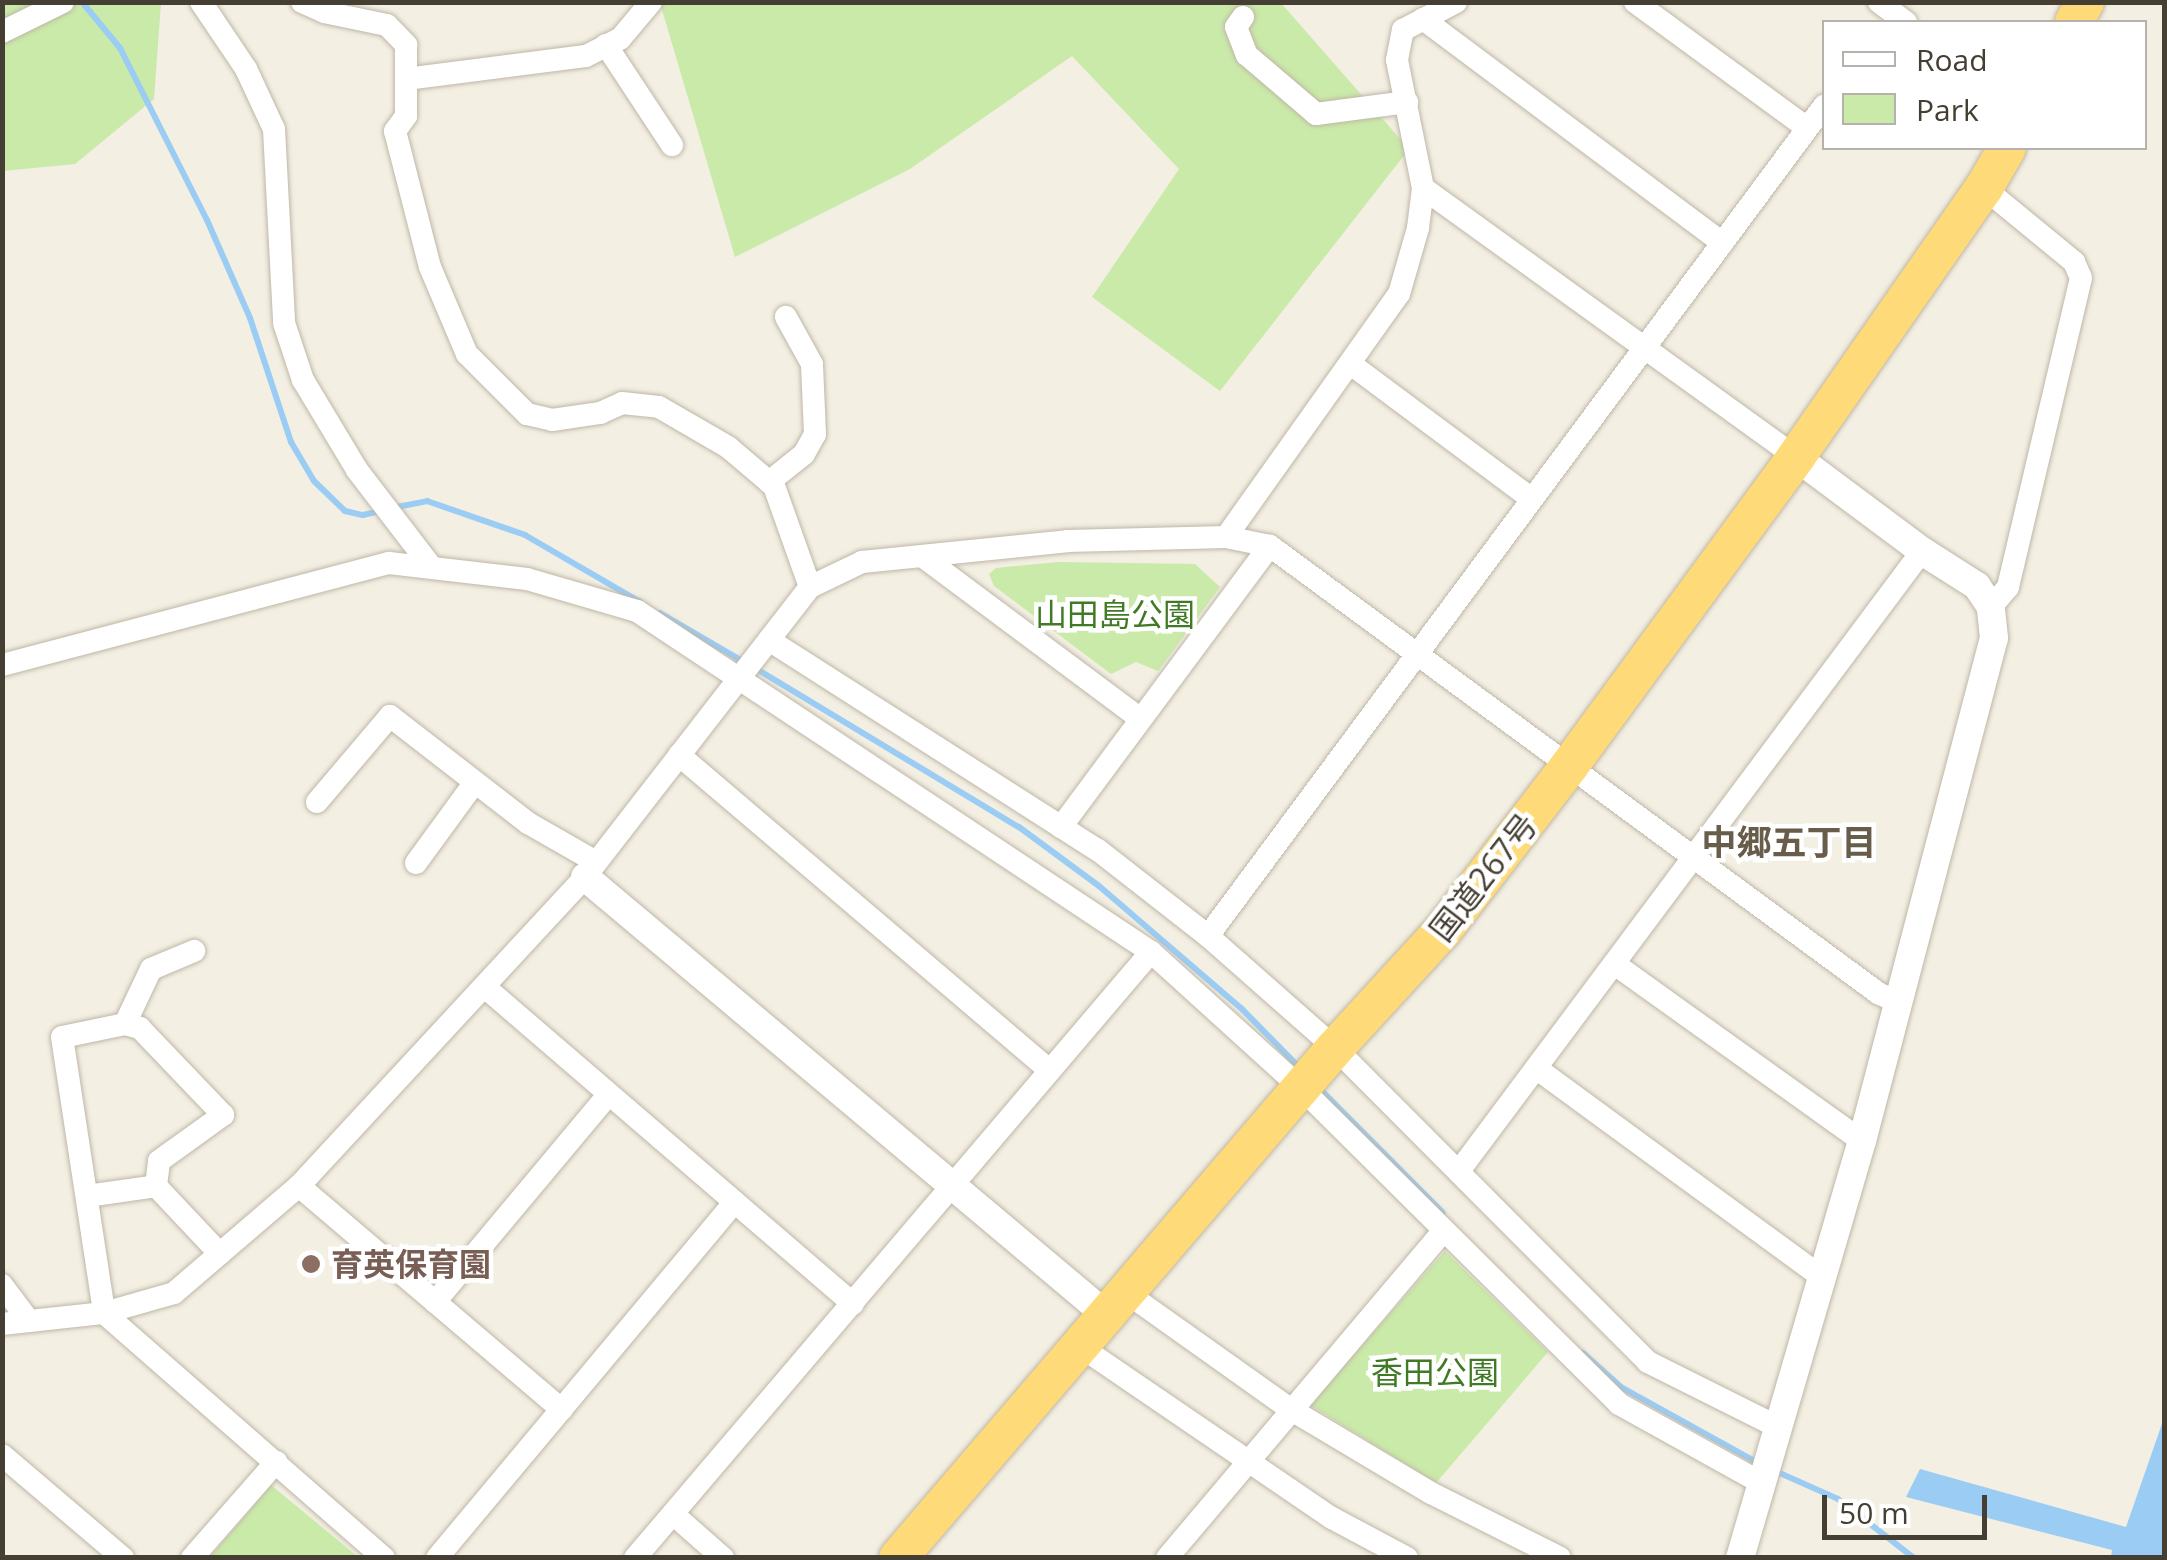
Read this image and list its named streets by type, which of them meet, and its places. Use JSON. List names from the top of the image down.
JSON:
{
  "streets": {
    "highway": ["国道267号"]
  },
  "districts": ["中郷五丁目"],
  "parks": ["山田島公園", "香田公園"],
  "places": ["育英保育園"],
  "legend": ["Road", "Park"],
  "scale_bar": "50 m"
}
